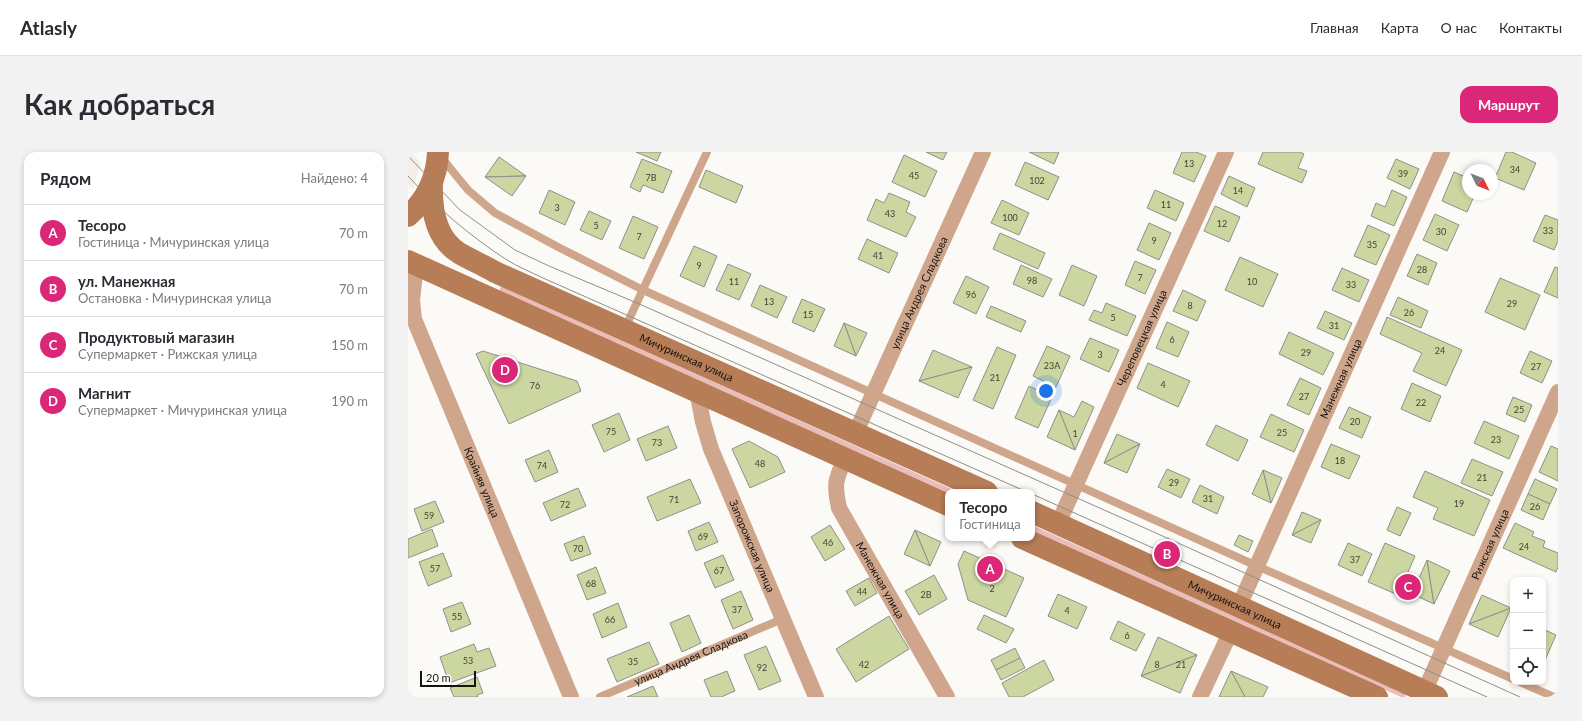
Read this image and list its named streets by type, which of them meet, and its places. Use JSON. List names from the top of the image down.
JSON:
{
  "streets": {
    "main road": ["Мичуринская улица"],
    "street": [
      "улица Андрея Сладкова",
      "Череповецкая улица",
      "Манежная улица",
      "Крайняя улица",
      "Рижская улица",
      "Запорожская улица"
    ]
  },
  "crossings": [
    ["улица Андрея Сладкова", "Мичуринская улица"],
    ["улица Андрея Сладкова", "Запорожская улица"],
    ["Череповецкая улица", "Мичуринская улица"],
    ["Мичуринская улица", "Манежная улица"],
    ["Мичуринская улица", "Рижская улица"]
  ],
  "house_numbers": [
    "13",
    "34",
    "39",
    "45",
    "7В",
    "102",
    "14",
    "11",
    "3",
    "43",
    "100",
    "12",
    "5",
    "33",
    "30",
    "7",
    "9",
    "35",
    "41",
    "9",
    "28",
    "7",
    "98",
    "11",
    "10",
    "33",
    "96",
    "13",
    "29",
    "8",
    "26",
    "15",
    "5",
    "31",
    "6",
    "24",
    "29",
    "3",
    "23А",
    "27",
    "21",
    "4",
    "76",
    "27",
    "22",
    "25",
    "20",
    "75",
    "25",
    "1",
    "23",
    "73",
    "18",
    "48",
    "74",
    "21",
    "29",
    "31",
    "71",
    "19",
    "72",
    "26",
    "59",
    "69",
    "46",
    "24",
    "70",
    "37",
    "57",
    "67",
    "68",
    "2",
    "44",
    "2В",
    "37",
    "4",
    "55",
    "66",
    "6",
    "53",
    "35",
    "42",
    "8",
    "21",
    "92"
  ],
  "scale_bar": "20 m",
  "north": "bottom right",
  "page": {
    "header": "Atlasly",
    "nav": [
      "Главная",
      "Карта",
      "О нас",
      "Контакты"
    ],
    "buttons": "Маршрут",
    "title": "Как добраться",
    "heading": ["Рядом", "Найдено: 4"],
    "list": [
      {
        "mark": "A",
        "name": "Тесоро",
        "note": "Гостиница · Мичуринская улица",
        "value": "70 m"
      },
      {
        "mark": "B",
        "name": "ул. Манежная",
        "note": "Остановка · Мичуринская улица",
        "value": "70 m"
      },
      {
        "mark": "C",
        "name": "Продуктовый магазин",
        "note": "Супермаркет · Рижская улица",
        "value": "150 m"
      },
      {
        "mark": "D",
        "name": "Магнит",
        "note": "Супермаркет · Мичуринская улица",
        "value": "190 m"
      }
    ],
    "pins": [
      "D",
      "B",
      "A",
      "C"
    ],
    "popup": ["Тесоро", "Гостиница"],
    "map_buttons": ["+", "−"],
    "scale": "20 m"
  }
}
